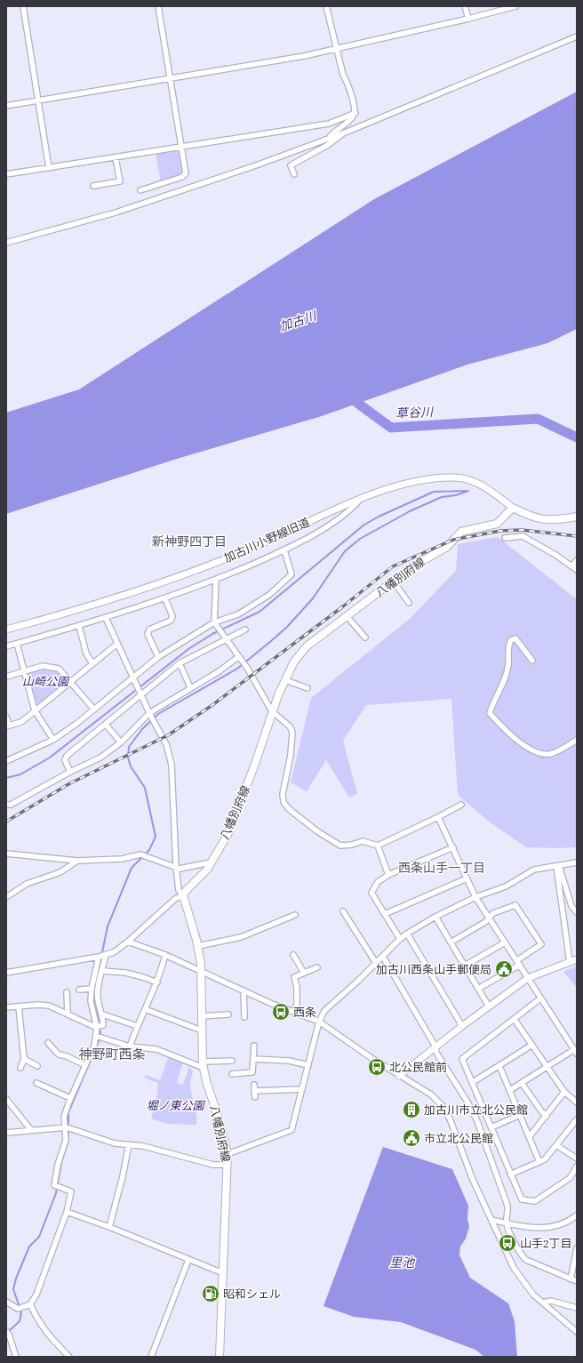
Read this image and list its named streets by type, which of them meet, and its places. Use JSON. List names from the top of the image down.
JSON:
{
  "streets": {
    "main road": ["八幡別府線"],
    "street": ["加古川小野線旧道"]
  },
  "crossings": [
    ["加古川小野線旧道", "八幡別府線"]
  ],
  "districts": ["新神野四丁目", "西条山手一丁目", "神野町西条"],
  "water": ["加古川", "草谷川", "里池"],
  "parks": ["山崎公園", "堀ノ東公園"],
  "places": {
    "public building": ["加古川西条山手郵便局", "市立北公民館"],
    "bus stop": ["西条", "北公民館前", "山手2丁目"],
    "building": ["加古川市立北公民館"],
    "fuel station": ["昭和シェル"]
  }
}
